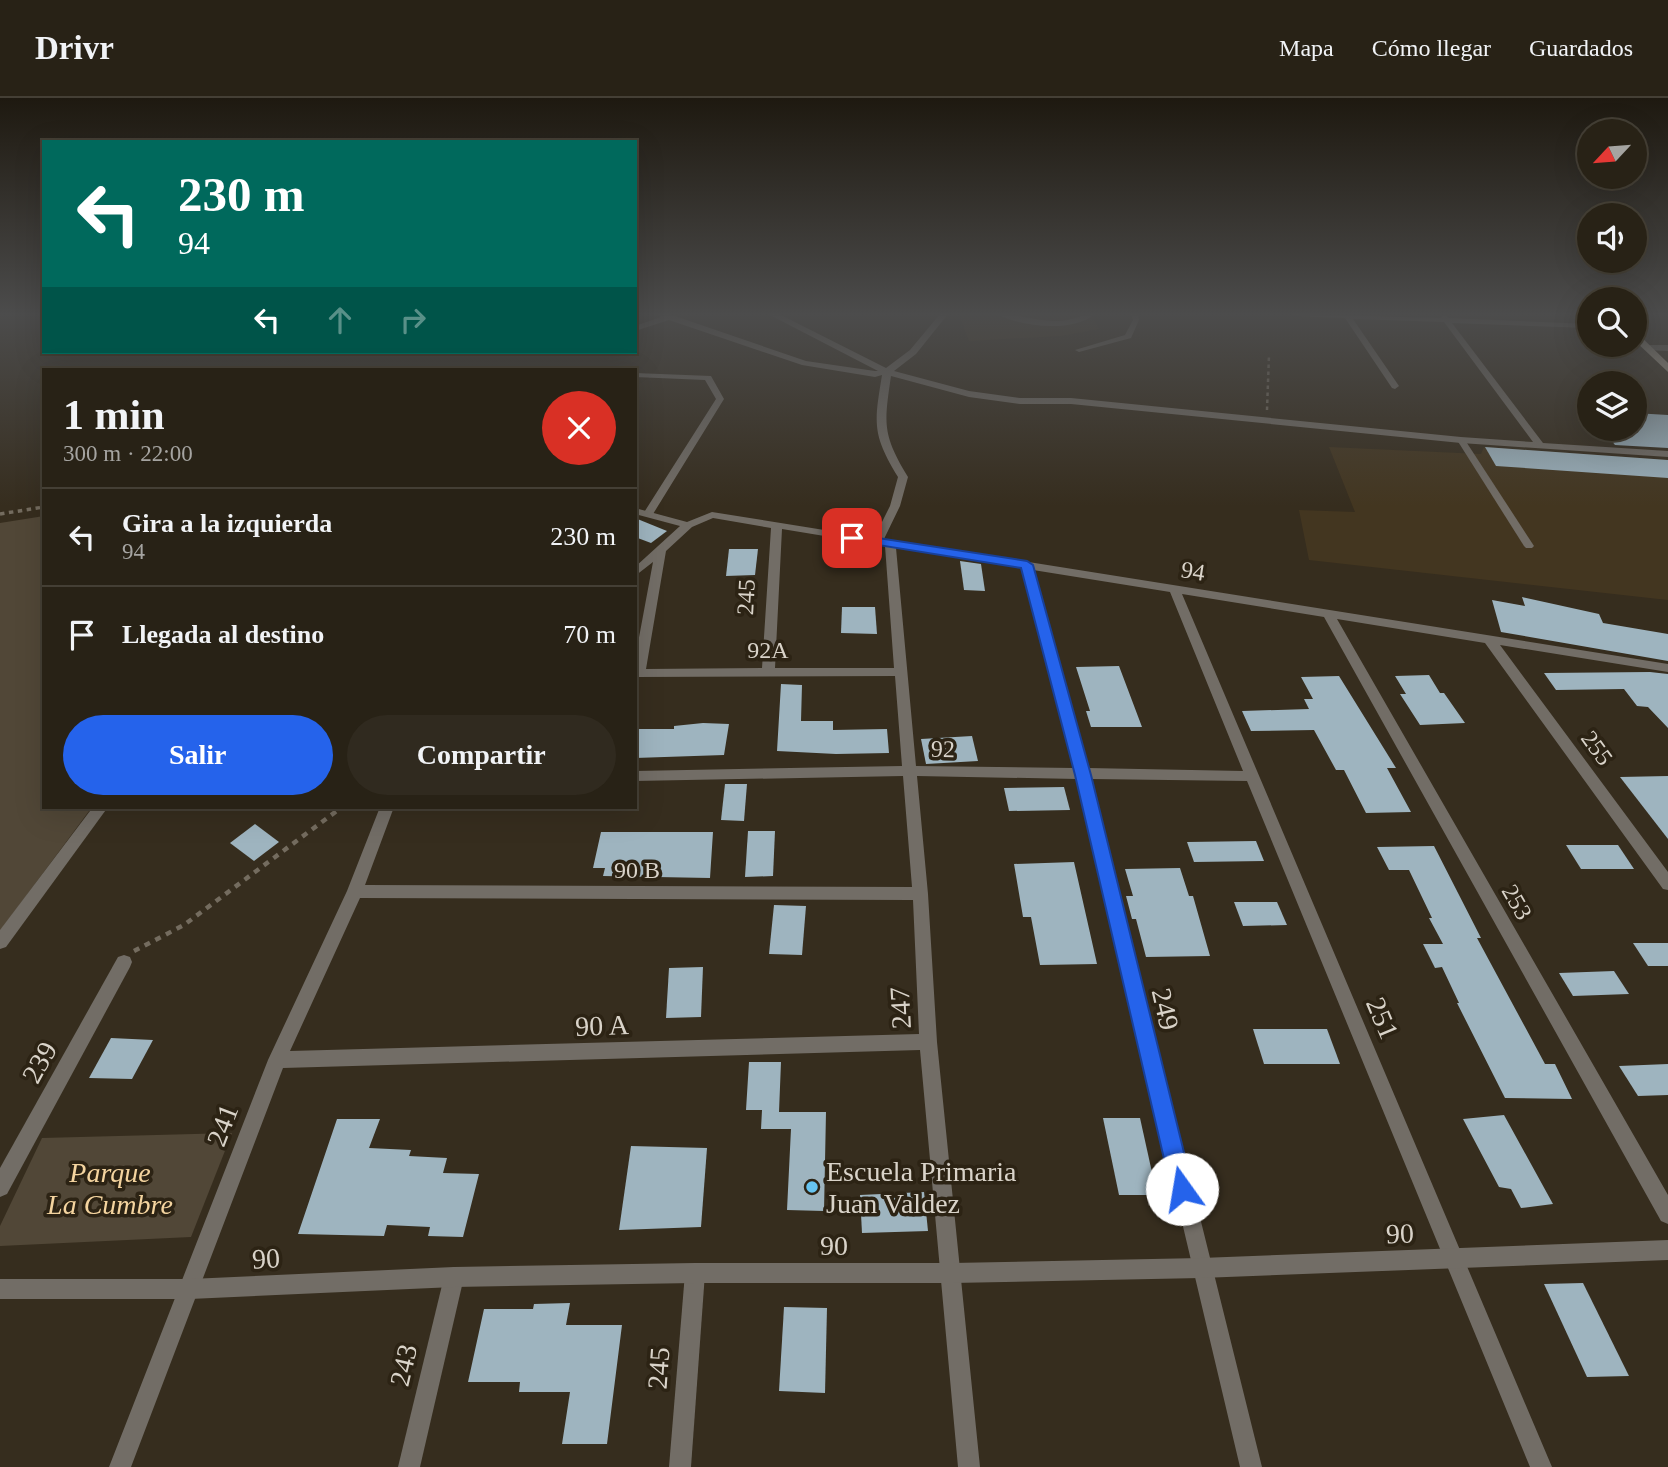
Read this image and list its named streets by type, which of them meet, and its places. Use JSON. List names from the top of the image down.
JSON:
{
  "streets": {
    "street": [
      "94",
      "245",
      "92A",
      "255",
      "92",
      "90 B",
      "253",
      "247",
      "249",
      "251",
      "90 A",
      "239",
      "241",
      "90",
      "243"
    ]
  },
  "crossings": [
    ["94", "245"],
    ["94", "255"],
    ["94", "253"],
    ["94", "247"],
    ["94", "249"],
    ["94", "251"],
    ["245", "92A"],
    ["245", "90"],
    ["92A", "247"],
    ["92", "247"],
    ["92", "249"],
    ["92", "251"],
    ["90 B", "247"],
    ["90 B", "241"],
    ["247", "90 A"],
    ["247", "90"],
    ["249", "90"],
    ["251", "90"],
    ["90 A", "241"],
    ["241", "90"],
    ["90", "243"]
  ],
  "parks": ["Parque La Cumbre"],
  "places": ["Escuela Primaria Juan Valdez"],
  "north": "bottom left",
  "page": {
    "header": "Drivr",
    "nav": ["Mapa", "Cómo llegar", "Guardados"],
    "turn": ["230 m", "94"],
    "heading": ["1 min", "300 m · 22:00"],
    "list": [
      {
        "name": "Gira a la izquierda",
        "note": "94",
        "value": "230 m"
      },
      {
        "name": "Llegada al destino",
        "value": "70 m"
      }
    ],
    "buttons": ["Salir", "Compartir"]
  }
}
